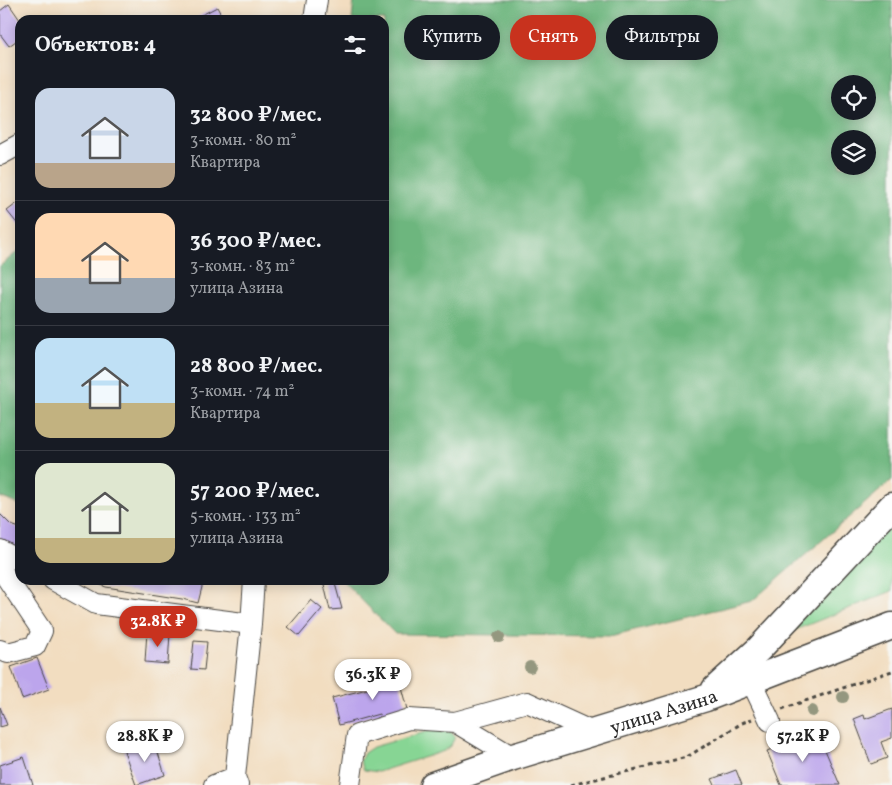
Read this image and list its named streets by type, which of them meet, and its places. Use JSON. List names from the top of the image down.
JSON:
{
  "streets": {
    "main road": ["улица Азина"]
  },
  "page": {
    "chip": ["Купить", "Снять", "Фильтры"],
    "heading": "Объектов: 4",
    "list": [
      {
        "name": "32 800 ₽/мес.",
        "note": "3-комн. · 80 m² · Квартира"
      },
      {
        "name": "36 300 ₽/мес.",
        "note": "3-комн. · 83 m² · улица Азина"
      },
      {
        "name": "28 800 ₽/мес.",
        "note": "3-комн. · 74 m² · Квартира"
      },
      {
        "name": "57 200 ₽/мес.",
        "note": "5-комн. · 133 m² · улица Азина"
      }
    ],
    "price": [
      "32.8K ₽",
      "36.3K ₽",
      "28.8K ₽",
      "57.2K ₽"
    ]
  }
}
